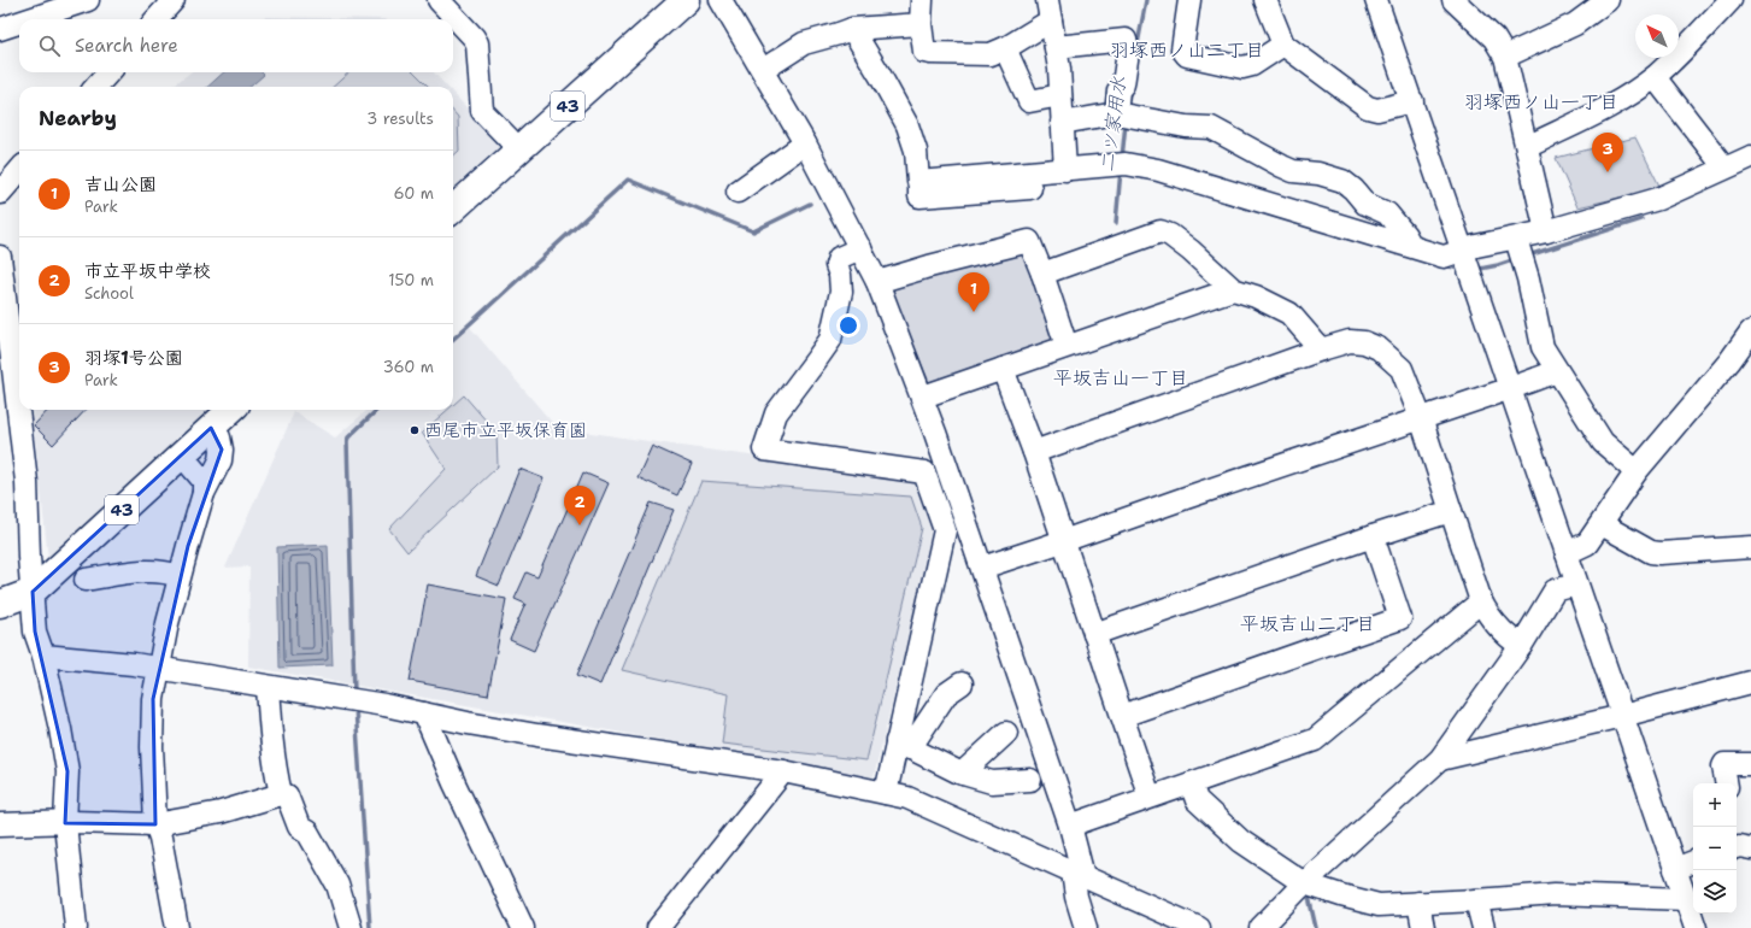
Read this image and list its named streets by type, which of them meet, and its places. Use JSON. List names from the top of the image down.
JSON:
{
  "streets": {
    "main road": ["43"]
  },
  "districts": [
    "羽塚西ノ山二丁目",
    "羽塚西ノ山一丁目",
    "平坂吉山一丁目",
    "平坂吉山二丁目"
  ],
  "water": ["二ツ家用水"],
  "places": ["西尾市立平坂保育園"],
  "north": "top left",
  "page": {
    "search": "Search here",
    "heading": ["Nearby", "3 results"],
    "pins": ["3", "1", "2"],
    "list": [
      {
        "mark": "1",
        "name": "吉山公園",
        "note": "Park",
        "value": "60 m"
      },
      {
        "mark": "2",
        "name": "市立平坂中学校",
        "note": "School",
        "value": "150 m"
      },
      {
        "mark": "3",
        "name": "羽塚1号公園",
        "note": "Park",
        "value": "360 m"
      }
    ],
    "map_buttons": ["+", "−"]
  }
}
